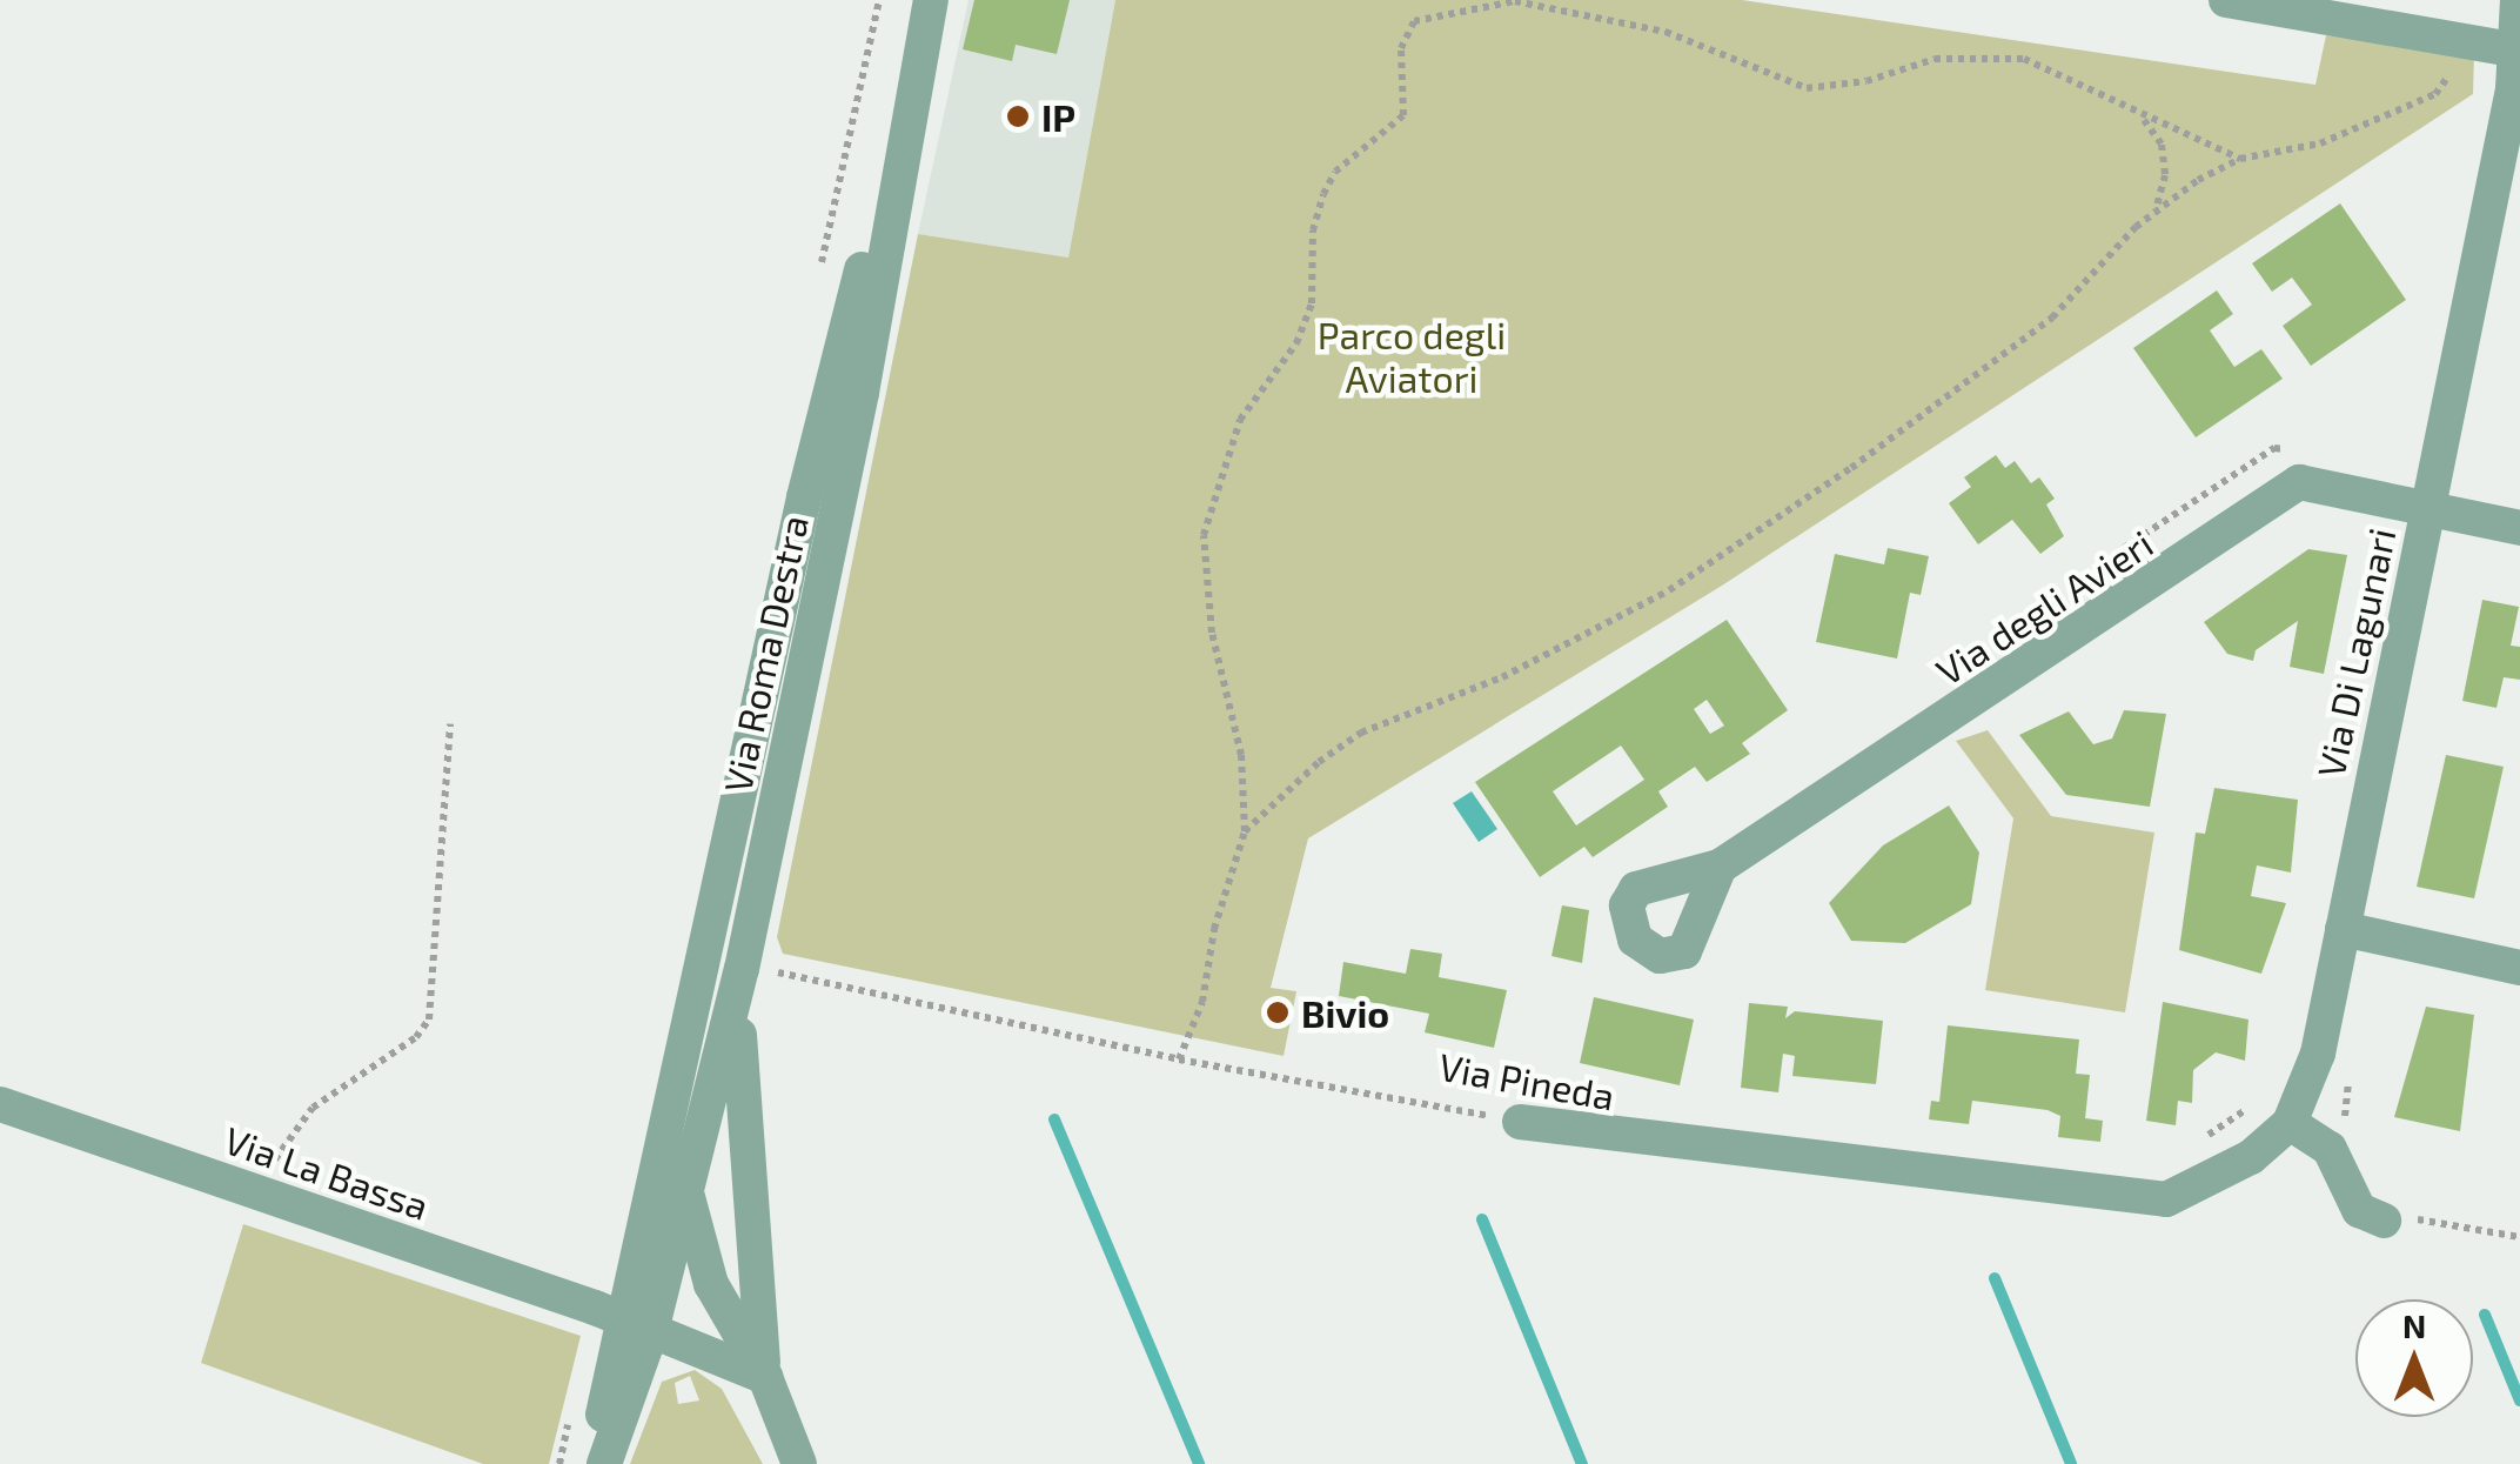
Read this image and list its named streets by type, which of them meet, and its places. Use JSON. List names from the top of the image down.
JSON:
{
  "streets": {
    "street": [
      "Via degli Avieri",
      "Via Di Lagunari",
      "Via Roma Destra",
      "Via Pineda",
      "Via La Bassa"
    ]
  },
  "crossings": [
    ["Via degli Avieri", "Via Di Lagunari"],
    ["Via Di Lagunari", "Via Pineda"],
    ["Via Roma Destra", "Via Pineda"],
    ["Via Roma Destra", "Via La Bassa"]
  ],
  "parks": ["Parco degli Aviatori"],
  "places": ["IP", "Bivio"],
  "north": "top"
}
